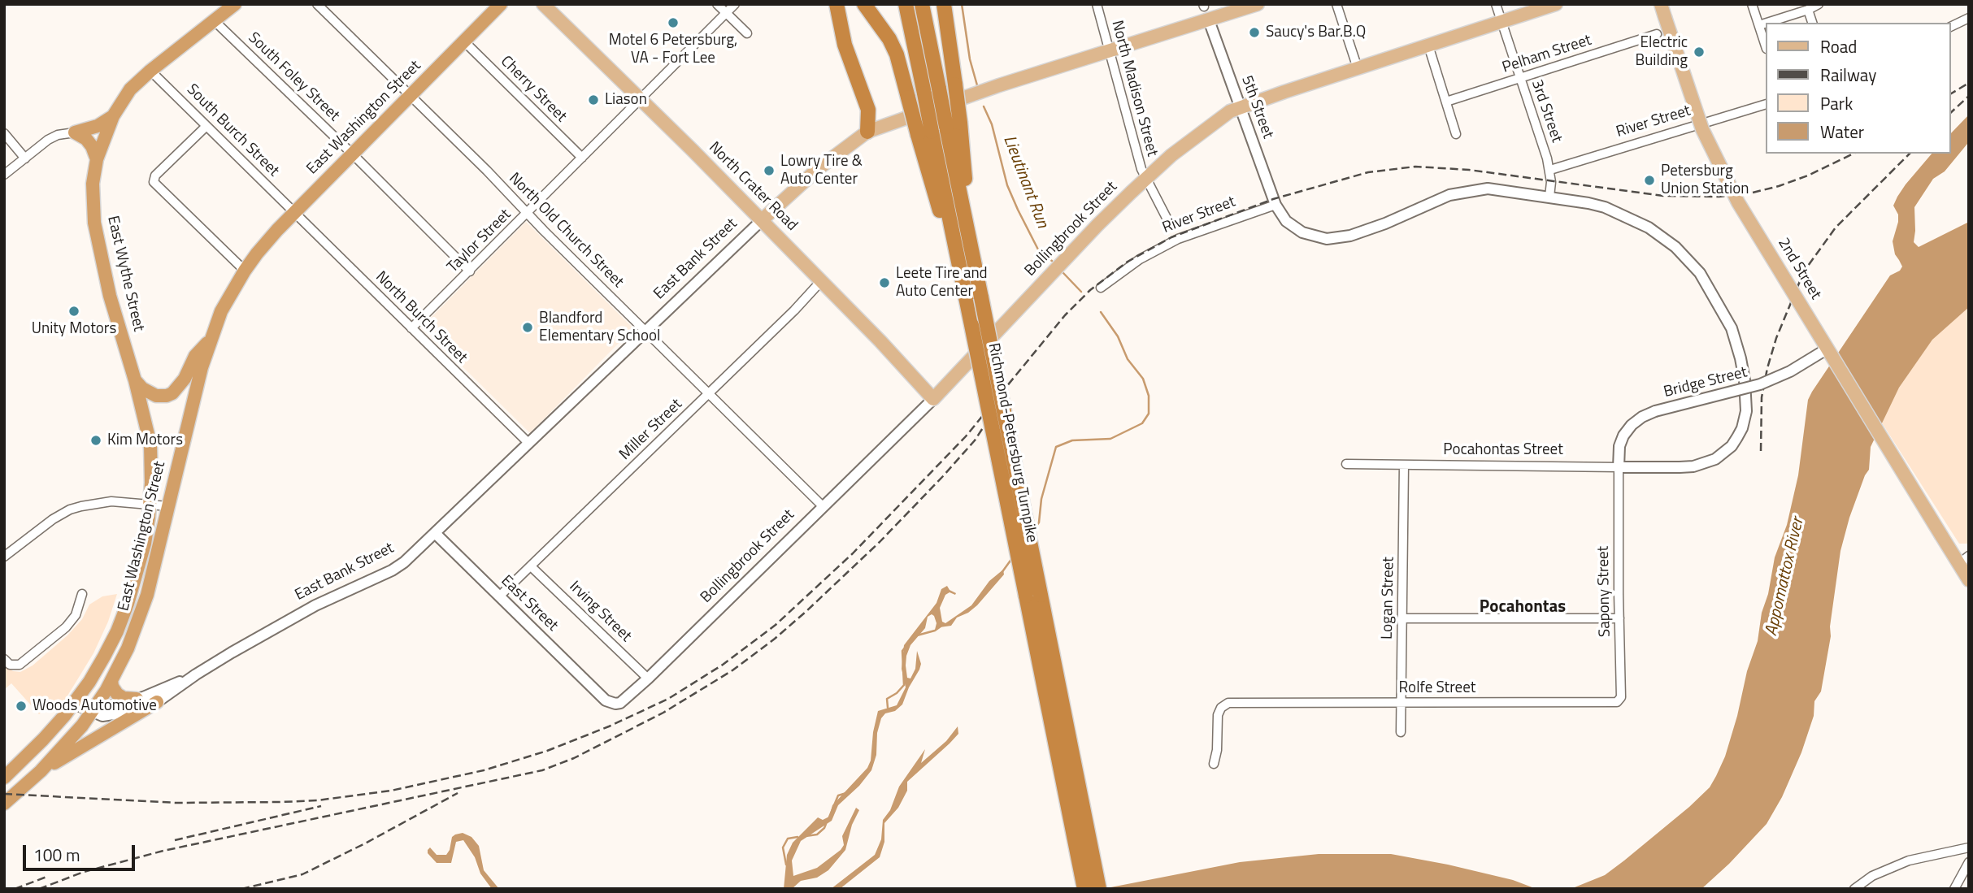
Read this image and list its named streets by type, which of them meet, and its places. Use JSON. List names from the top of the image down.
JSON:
{
  "streets": {
    "highway": ["East Washington Street", "East Wythe Street", "Richmond-Petersburg Turnpike"],
    "main road": [
      "North Crater Road",
      "Bollingbrook Street",
      "East Bank Street",
      "2nd Street"
    ],
    "street": [
      "Pelham Street",
      "South Foley Street",
      "North Madison Street",
      "Cherry Street",
      "5th Street",
      "3rd Street",
      "River Street",
      "South Burch Street",
      "North Old Church Street",
      "Taylor Street",
      "North Burch Street",
      "Bridge Street",
      "Miller Street",
      "Pocahontas Street",
      "Sapony Street",
      "Logan Street",
      "East Street",
      "Irving Street",
      "Rolfe Street"
    ]
  },
  "crossings": [
    ["Pelham Street", "3rd Street"],
    ["South Foley Street", "East Washington Street"],
    ["South Foley Street", "Taylor Street"],
    ["South Foley Street", "East Wythe Street"],
    ["North Madison Street", "Bollingbrook Street"],
    ["North Madison Street", "East Bank Street"],
    ["Cherry Street", "East Washington Street"],
    ["Cherry Street", "Taylor Street"],
    ["5th Street", "River Street"],
    ["5th Street", "Bollingbrook Street"],
    ["5th Street", "East Bank Street"],
    ["5th Street", "Pocahontas Street"],
    ["3rd Street", "River Street"],
    ["3rd Street", "Bollingbrook Street"],
    ["3rd Street", "Pocahontas Street"],
    ["East Washington Street", "South Burch Street"],
    ["East Washington Street", "North Old Church Street"],
    ["East Washington Street", "East Bank Street"],
    ["East Washington Street", "East Wythe Street"],
    ["East Washington Street", "North Burch Street"],
    ["River Street", "Pocahontas Street"],
    ["South Burch Street", "East Wythe Street"],
    ["South Burch Street", "North Burch Street"],
    ["North Crater Road", "Bollingbrook Street"],
    ["North Crater Road", "Taylor Street"],
    ["North Crater Road", "East Bank Street"],
    ["North Crater Road", "Miller Street"],
    ["Bollingbrook Street", "North Old Church Street"],
    ["Bollingbrook Street", "East Street"],
    ["Bollingbrook Street", "Irving Street"],
    ["North Old Church Street", "Taylor Street"],
    ["North Old Church Street", "East Bank Street"],
    ["North Old Church Street", "Miller Street"],
    ["Taylor Street", "North Burch Street"],
    ["East Bank Street", "North Burch Street"],
    ["East Bank Street", "East Street"],
    ["2nd Street", "Bridge Street"],
    ["Bridge Street", "Pocahontas Street"],
    ["Bridge Street", "Sapony Street"],
    ["Miller Street", "East Street"],
    ["Miller Street", "Irving Street"],
    ["Pocahontas Street", "Sapony Street"],
    ["Pocahontas Street", "Logan Street"],
    ["Sapony Street", "Rolfe Street"],
    ["Logan Street", "Rolfe Street"]
  ],
  "districts": ["Pocahontas"],
  "water": ["Lieutinant Run", "Appomattox River"],
  "places": [
    "Motel 6 Petersburg, VA - Fort Lee",
    "Saucy's Bar.B.Q",
    "Electric Building",
    "Liason",
    "Lowry Tire & Auto Center",
    "Petersburg Union Station",
    "Leete Tire and Auto Center",
    "Unity Motors",
    "Blandford Elementary School",
    "Kim Motors",
    "Woods Automotive"
  ],
  "legend": [
    "Road",
    "Railway",
    "Park",
    "Water"
  ],
  "scale_bar": "100 m"
}
